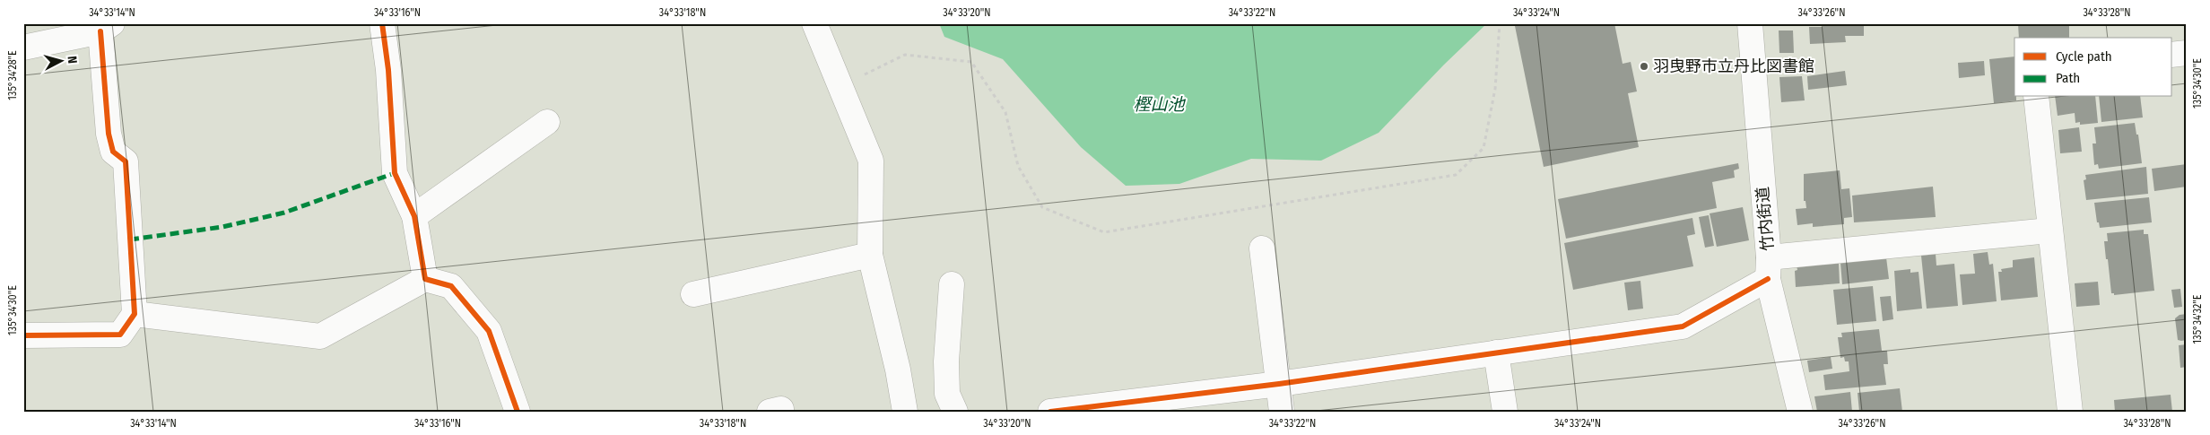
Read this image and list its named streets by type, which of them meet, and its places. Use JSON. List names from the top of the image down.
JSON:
{
  "streets": {
    "street": ["竹内街道"]
  },
  "water": ["樫山池"],
  "places": ["羽曳野市立丹比図書館"],
  "legend": ["Cycle path", "Path"],
  "north": "right",
  "coordinates": [
    "34°33'14\"N",
    "34°33'16\"N",
    "34°33'18\"N",
    "34°33'20\"N",
    "34°33'22\"N",
    "34°33'24\"N",
    "34°33'26\"N",
    "34°33'28\"N",
    "135°34'28\"E",
    "135°34'30\"E",
    "135°34'32\"E"
  ]
}
